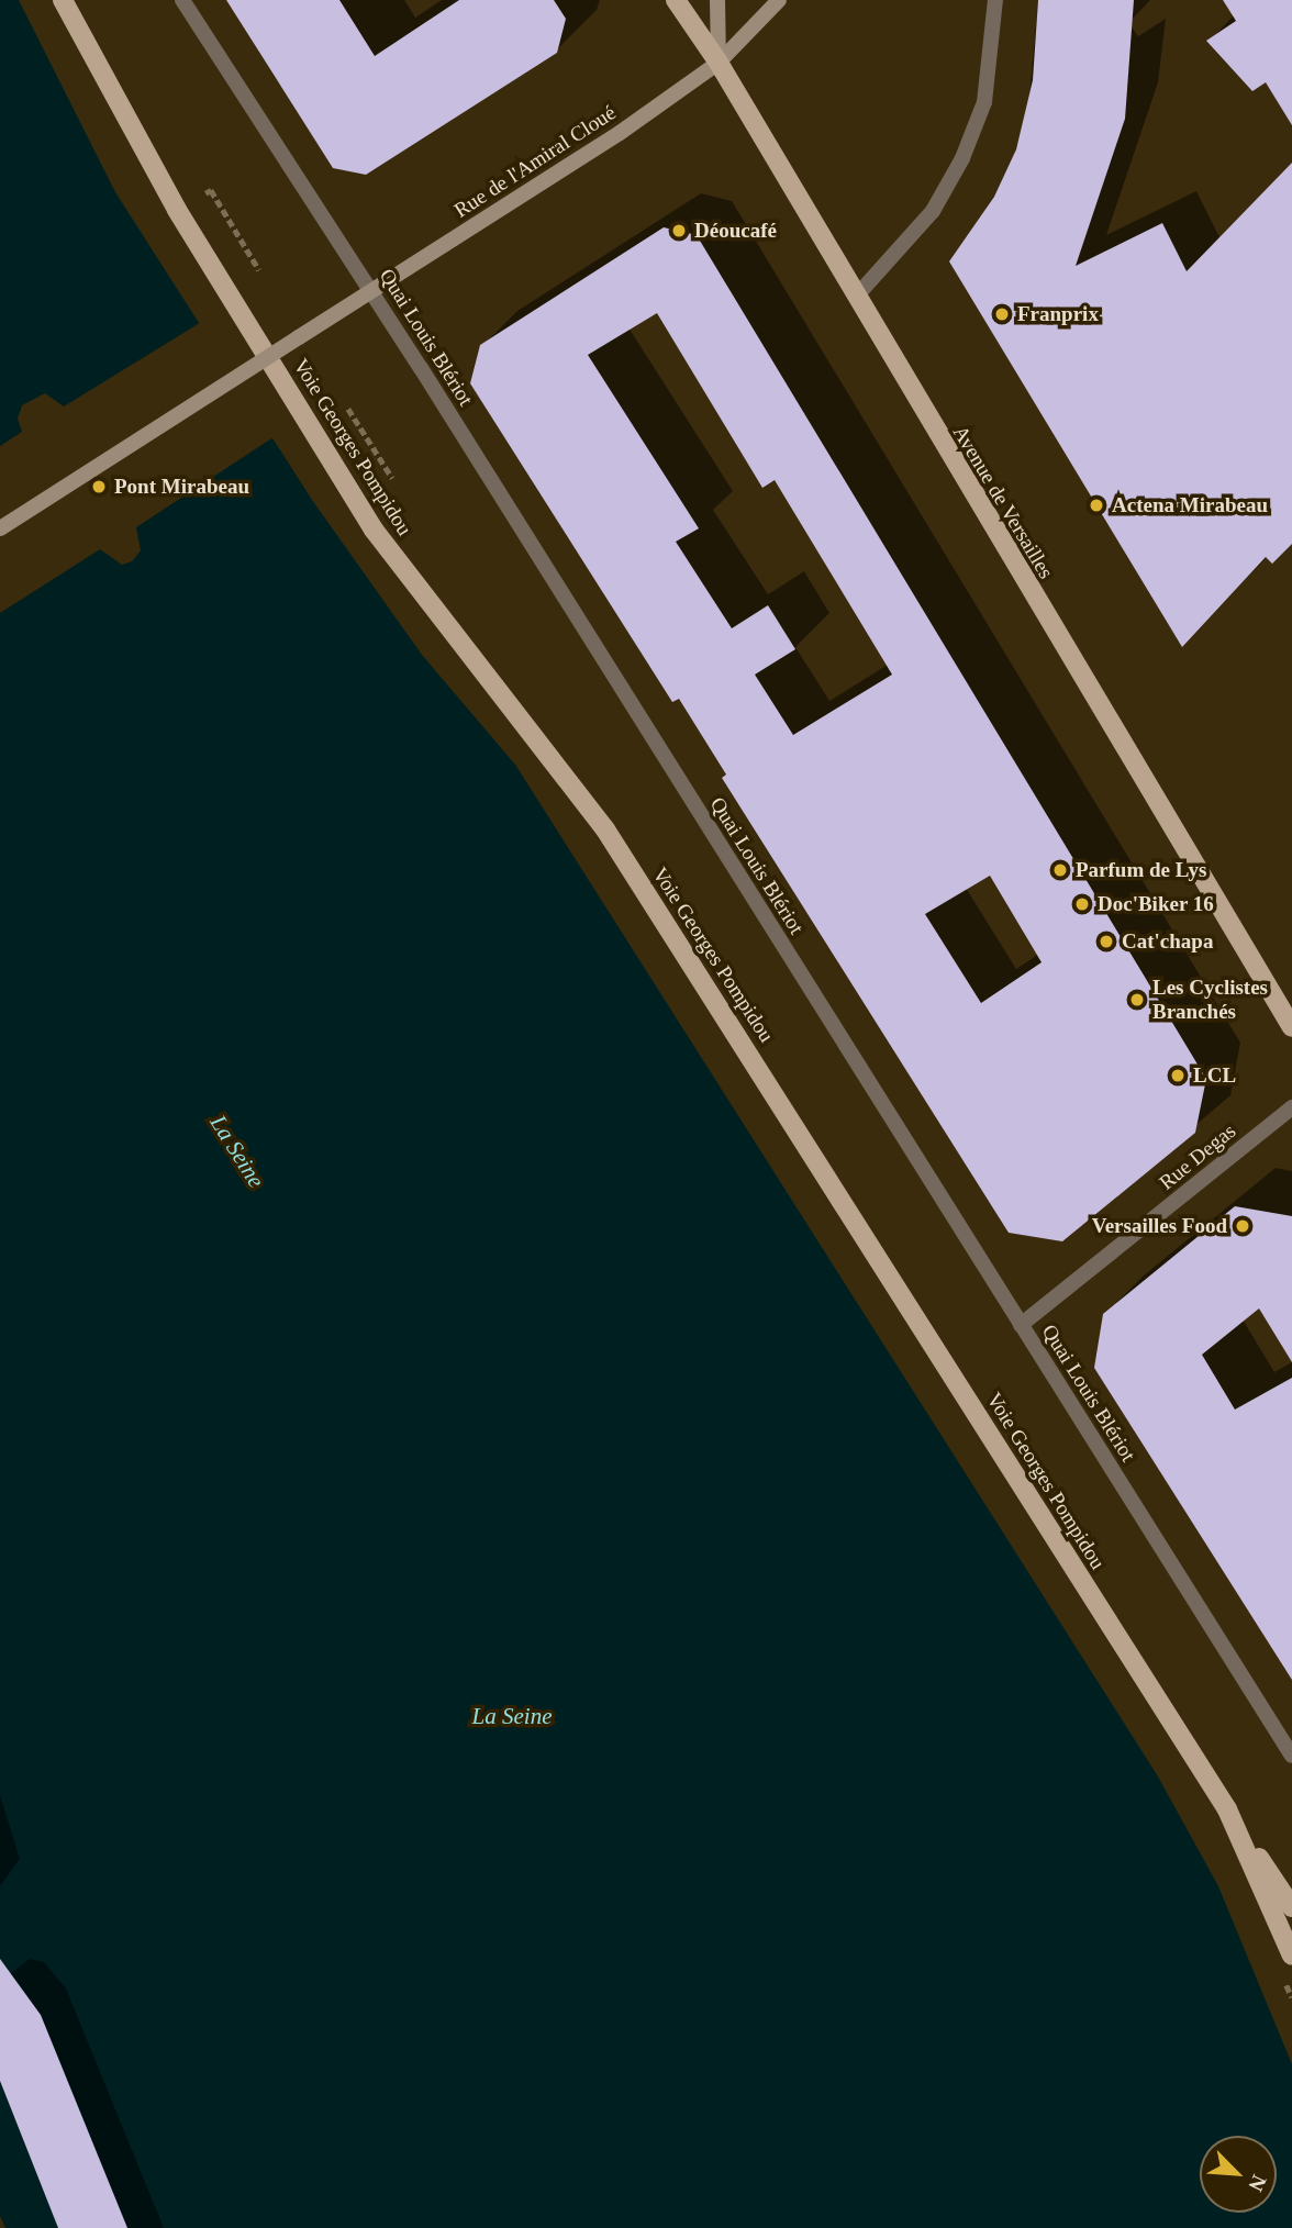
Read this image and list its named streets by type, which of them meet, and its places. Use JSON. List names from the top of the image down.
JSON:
{
  "streets": {
    "main road": ["Rue de l'Amiral Cloué", "Voie Georges Pompidou", "Avenue de Versailles"],
    "street": ["Quai Louis Blériot", "Rue Degas"]
  },
  "crossings": [
    ["Rue de l'Amiral Cloué", "Quai Louis Blériot"],
    ["Rue de l'Amiral Cloué", "Avenue de Versailles"],
    ["Quai Louis Blériot", "Rue Degas"]
  ],
  "water": ["La Seine"],
  "places": [
    "Déoucafé",
    "Franprix",
    "Pont Mirabeau",
    "Actena Mirabeau",
    "Parfum de Lys",
    "Doc'Biker 16",
    "Cat'chapa",
    "Les Cyclistes Branchés",
    "LCL",
    "Versailles Food"
  ],
  "north": "bottom right"
}
